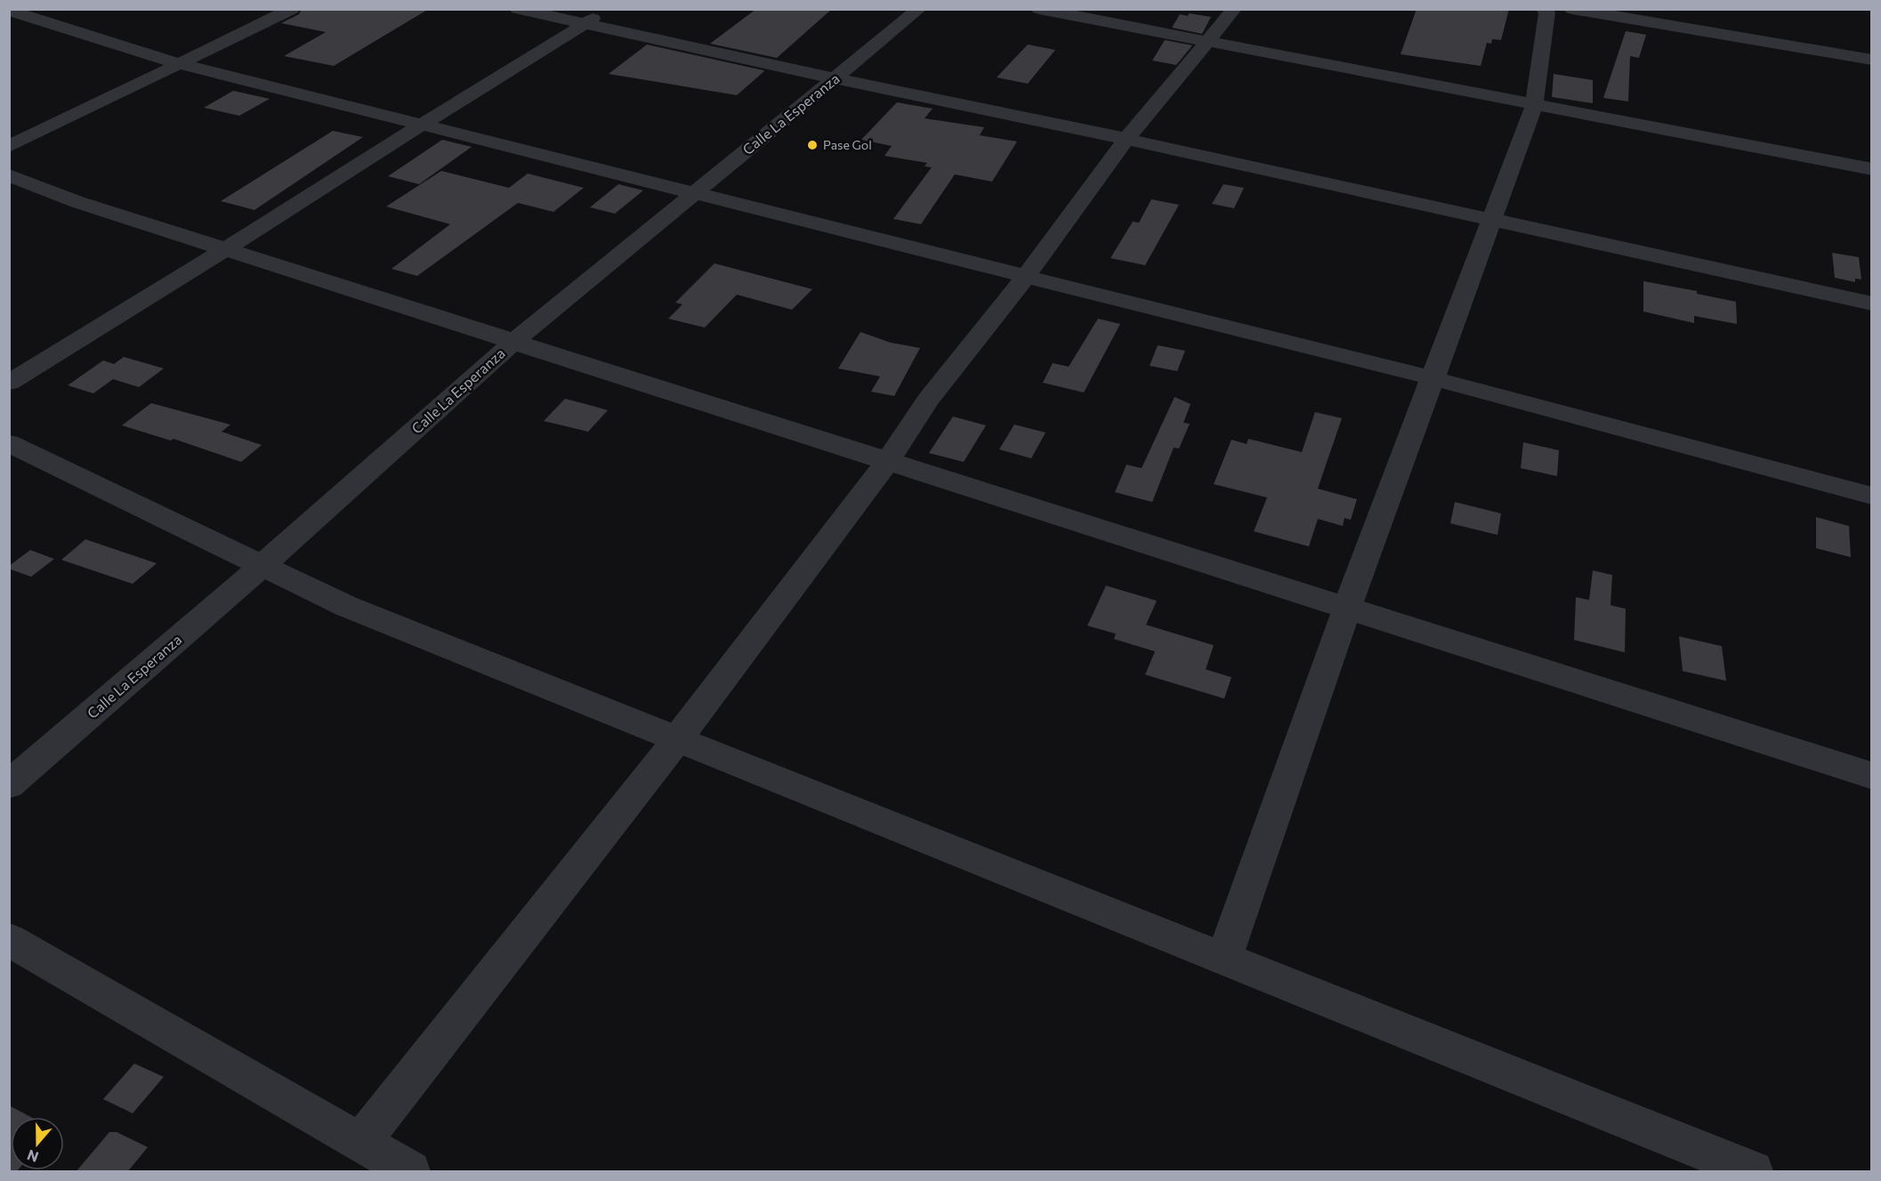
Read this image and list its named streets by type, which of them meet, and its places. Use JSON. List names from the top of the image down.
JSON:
{
  "streets": {
    "street": ["Calle La Esperanza"]
  },
  "places": ["Pase Gol"],
  "north": "bottom"
}
